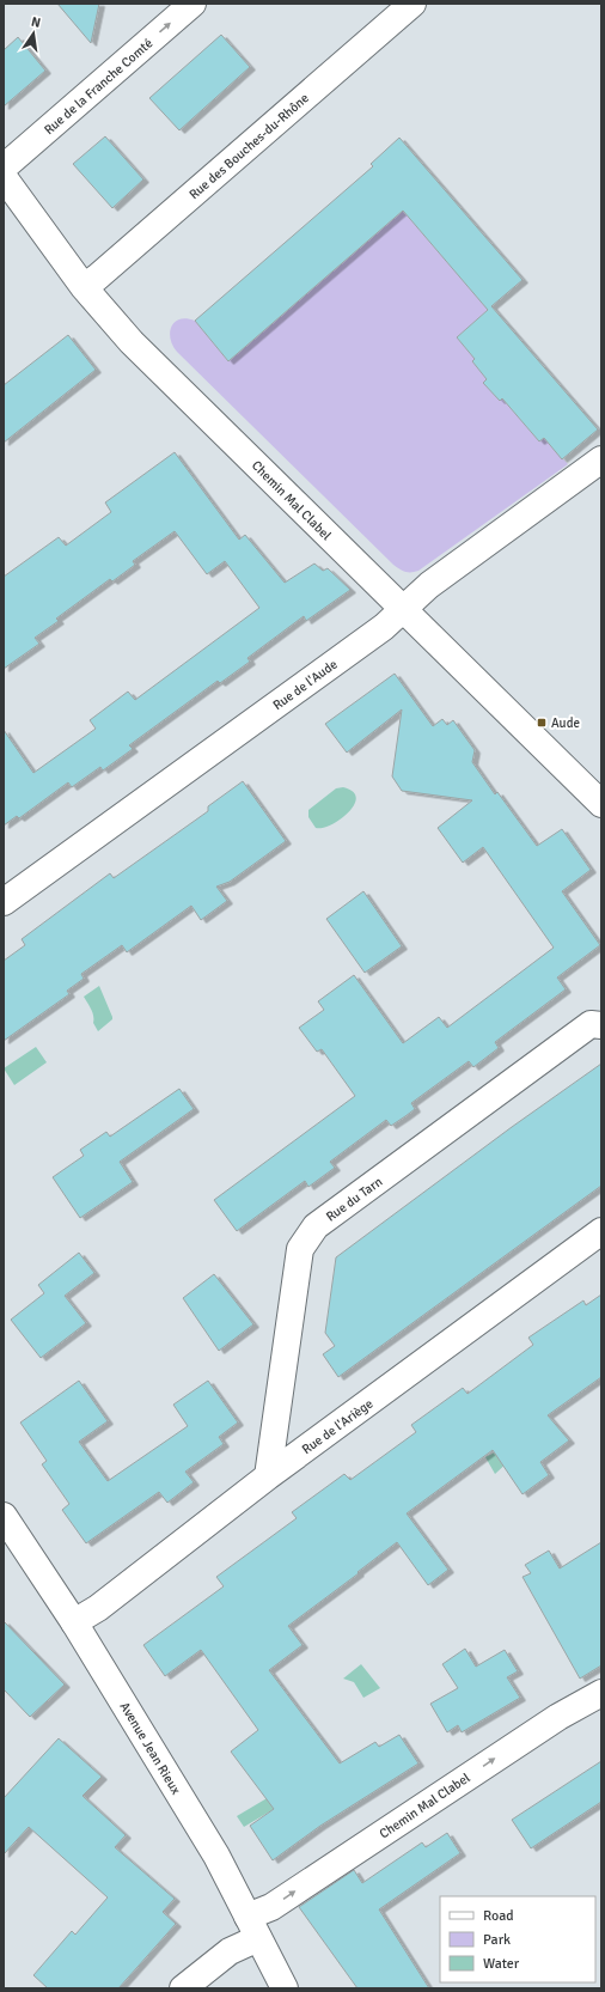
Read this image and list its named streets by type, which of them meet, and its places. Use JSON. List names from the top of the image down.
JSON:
{
  "streets": {
    "street": [
      "Rue de la Franche Comté",
      "Rue des Bouches-du-Rhône",
      "Chemin Mal Clabel",
      "Rue de l'Aude",
      "Rue du Tarn",
      "Rue de l'Ariège",
      "Avenue Jean Rieux"
    ]
  },
  "crossings": [
    ["Rue des Bouches-du-Rhône", "Chemin Mal Clabel"],
    ["Chemin Mal Clabel", "Rue de l'Aude"],
    ["Chemin Mal Clabel", "Avenue Jean Rieux"],
    ["Rue du Tarn", "Rue de l'Ariège"],
    ["Rue de l'Ariège", "Avenue Jean Rieux"]
  ],
  "one_way": ["Rue de la Franche Comté"],
  "places": {
    "transit": ["Aude"]
  },
  "legend": ["Road", "Park", "Water"],
  "north": "top"
}
